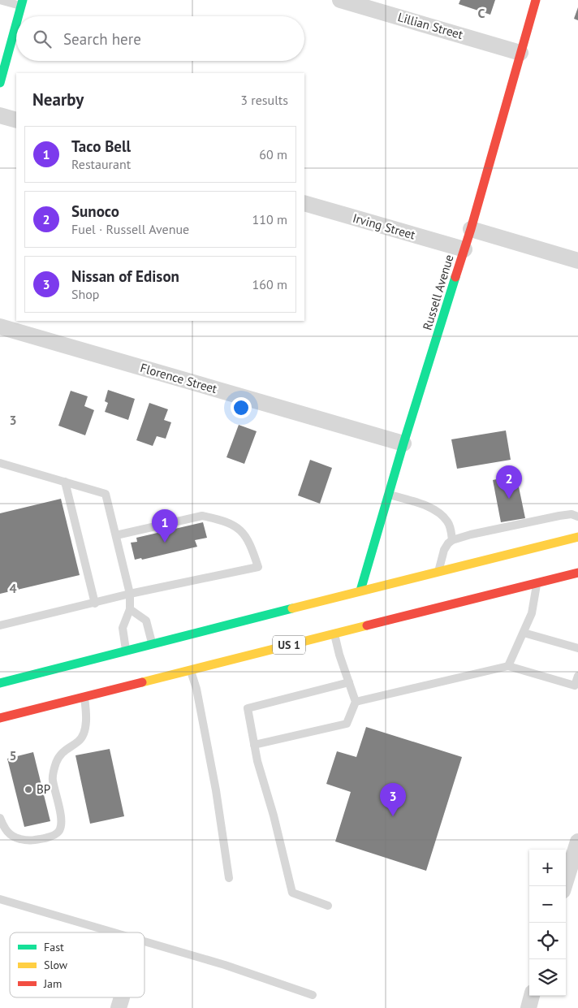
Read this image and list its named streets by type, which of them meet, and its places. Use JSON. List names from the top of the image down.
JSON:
{
  "streets": {
    "main road": ["Russell Avenue", "US 1"],
    "street": ["Lillian Street", "Irving Street", "Florence Street"]
  },
  "crossings": [
    ["Lillian Street", "Russell Avenue"],
    ["Irving Street", "Russell Avenue"],
    ["Russell Avenue", "Florence Street"]
  ],
  "places": ["BP"],
  "legend": ["Fast", "Slow", "Jam"],
  "page": {
    "search": "Search here",
    "heading": ["Nearby", "3 results"],
    "list": [
      {
        "mark": "1",
        "name": "Taco Bell",
        "note": "Restaurant",
        "value": "60 m"
      },
      {
        "mark": "2",
        "name": "Sunoco",
        "note": "Fuel · Russell Avenue",
        "value": "110 m"
      },
      {
        "mark": "3",
        "name": "Nissan of Edison",
        "note": "Shop",
        "value": "160 m"
      }
    ],
    "pins": ["2", "1", "3"],
    "map_buttons": ["+", "−"]
  },
  "grid": {
    "columns": ["C"],
    "rows": ["3", "4", "5"]
  }
}
